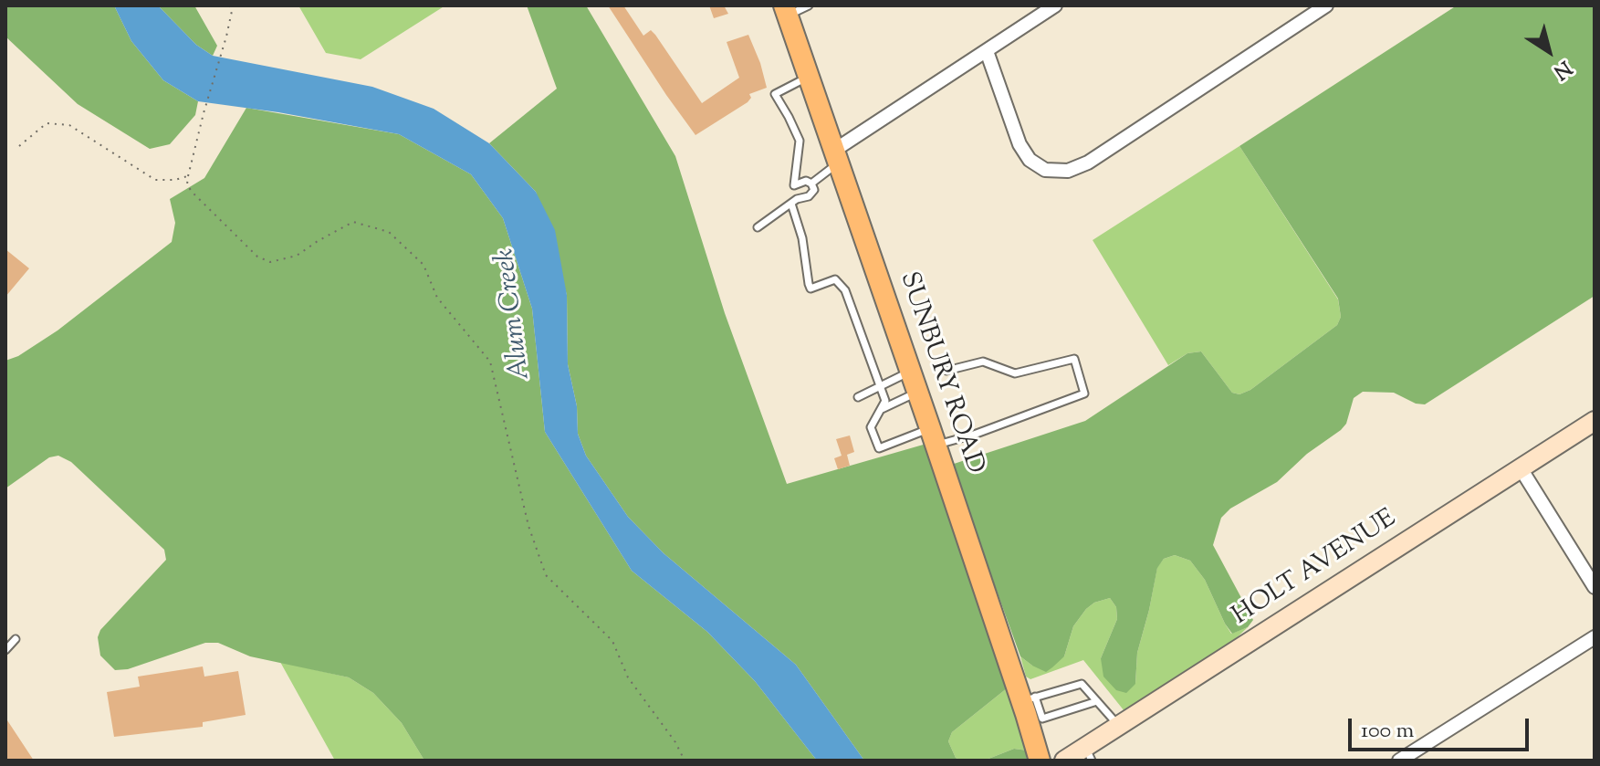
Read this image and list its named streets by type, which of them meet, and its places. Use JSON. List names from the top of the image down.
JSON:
{
  "streets": {
    "main road": ["SUNBURY ROAD"],
    "street": ["HOLT AVENUE"]
  },
  "water": ["Alum Creek"],
  "scale_bar": "100 m",
  "north": "bottom right"
}
